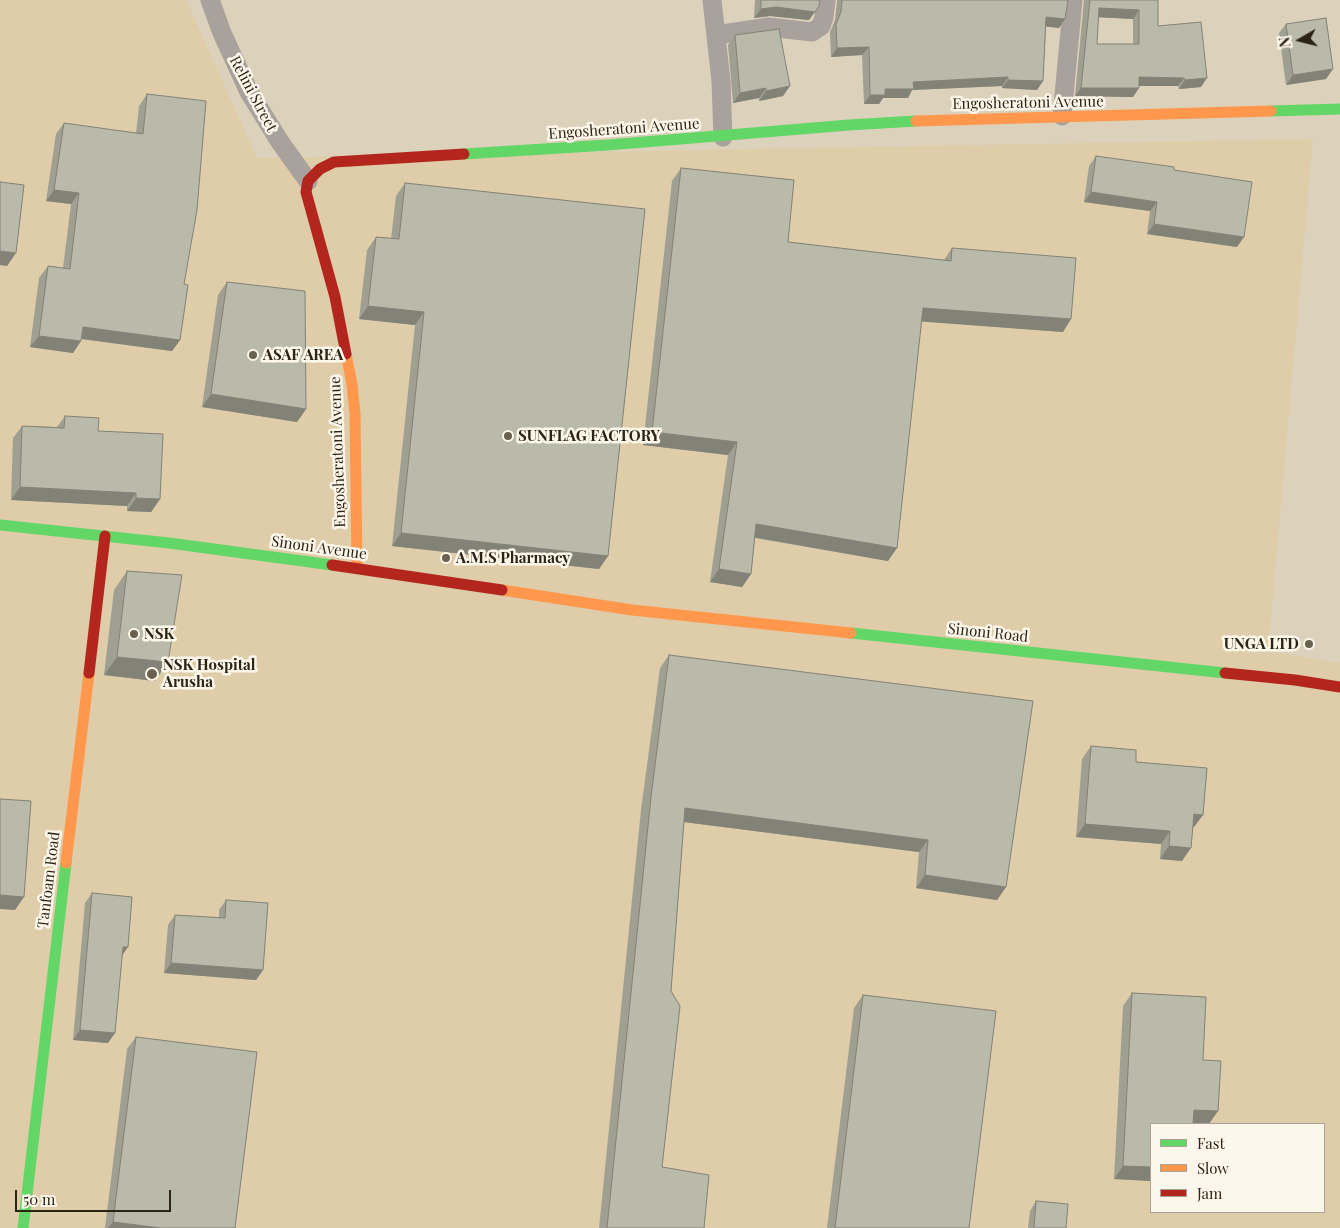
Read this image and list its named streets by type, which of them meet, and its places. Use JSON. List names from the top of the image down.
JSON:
{
  "streets": {
    "street": [
      "Relini Street",
      "Engosheratoni Avenue",
      "Sinoni Avenue",
      "Sinoni Road",
      "Tanfoam Road"
    ]
  },
  "crossings": [
    ["Relini Street", "Engosheratoni Avenue"],
    ["Engosheratoni Avenue", "Sinoni Avenue"],
    ["Sinoni Avenue", "Sinoni Road"],
    ["Sinoni Avenue", "Tanfoam Road"]
  ],
  "places": [
    "ASAF AREA",
    "SUNFLAG FACTORY",
    "A.M.S Pharmacy",
    "NSK",
    "UNGA LTD",
    "NSK Hospital Arusha"
  ],
  "legend": ["Fast", "Slow", "Jam"],
  "scale_bar": "50 m",
  "north": "left"
}
